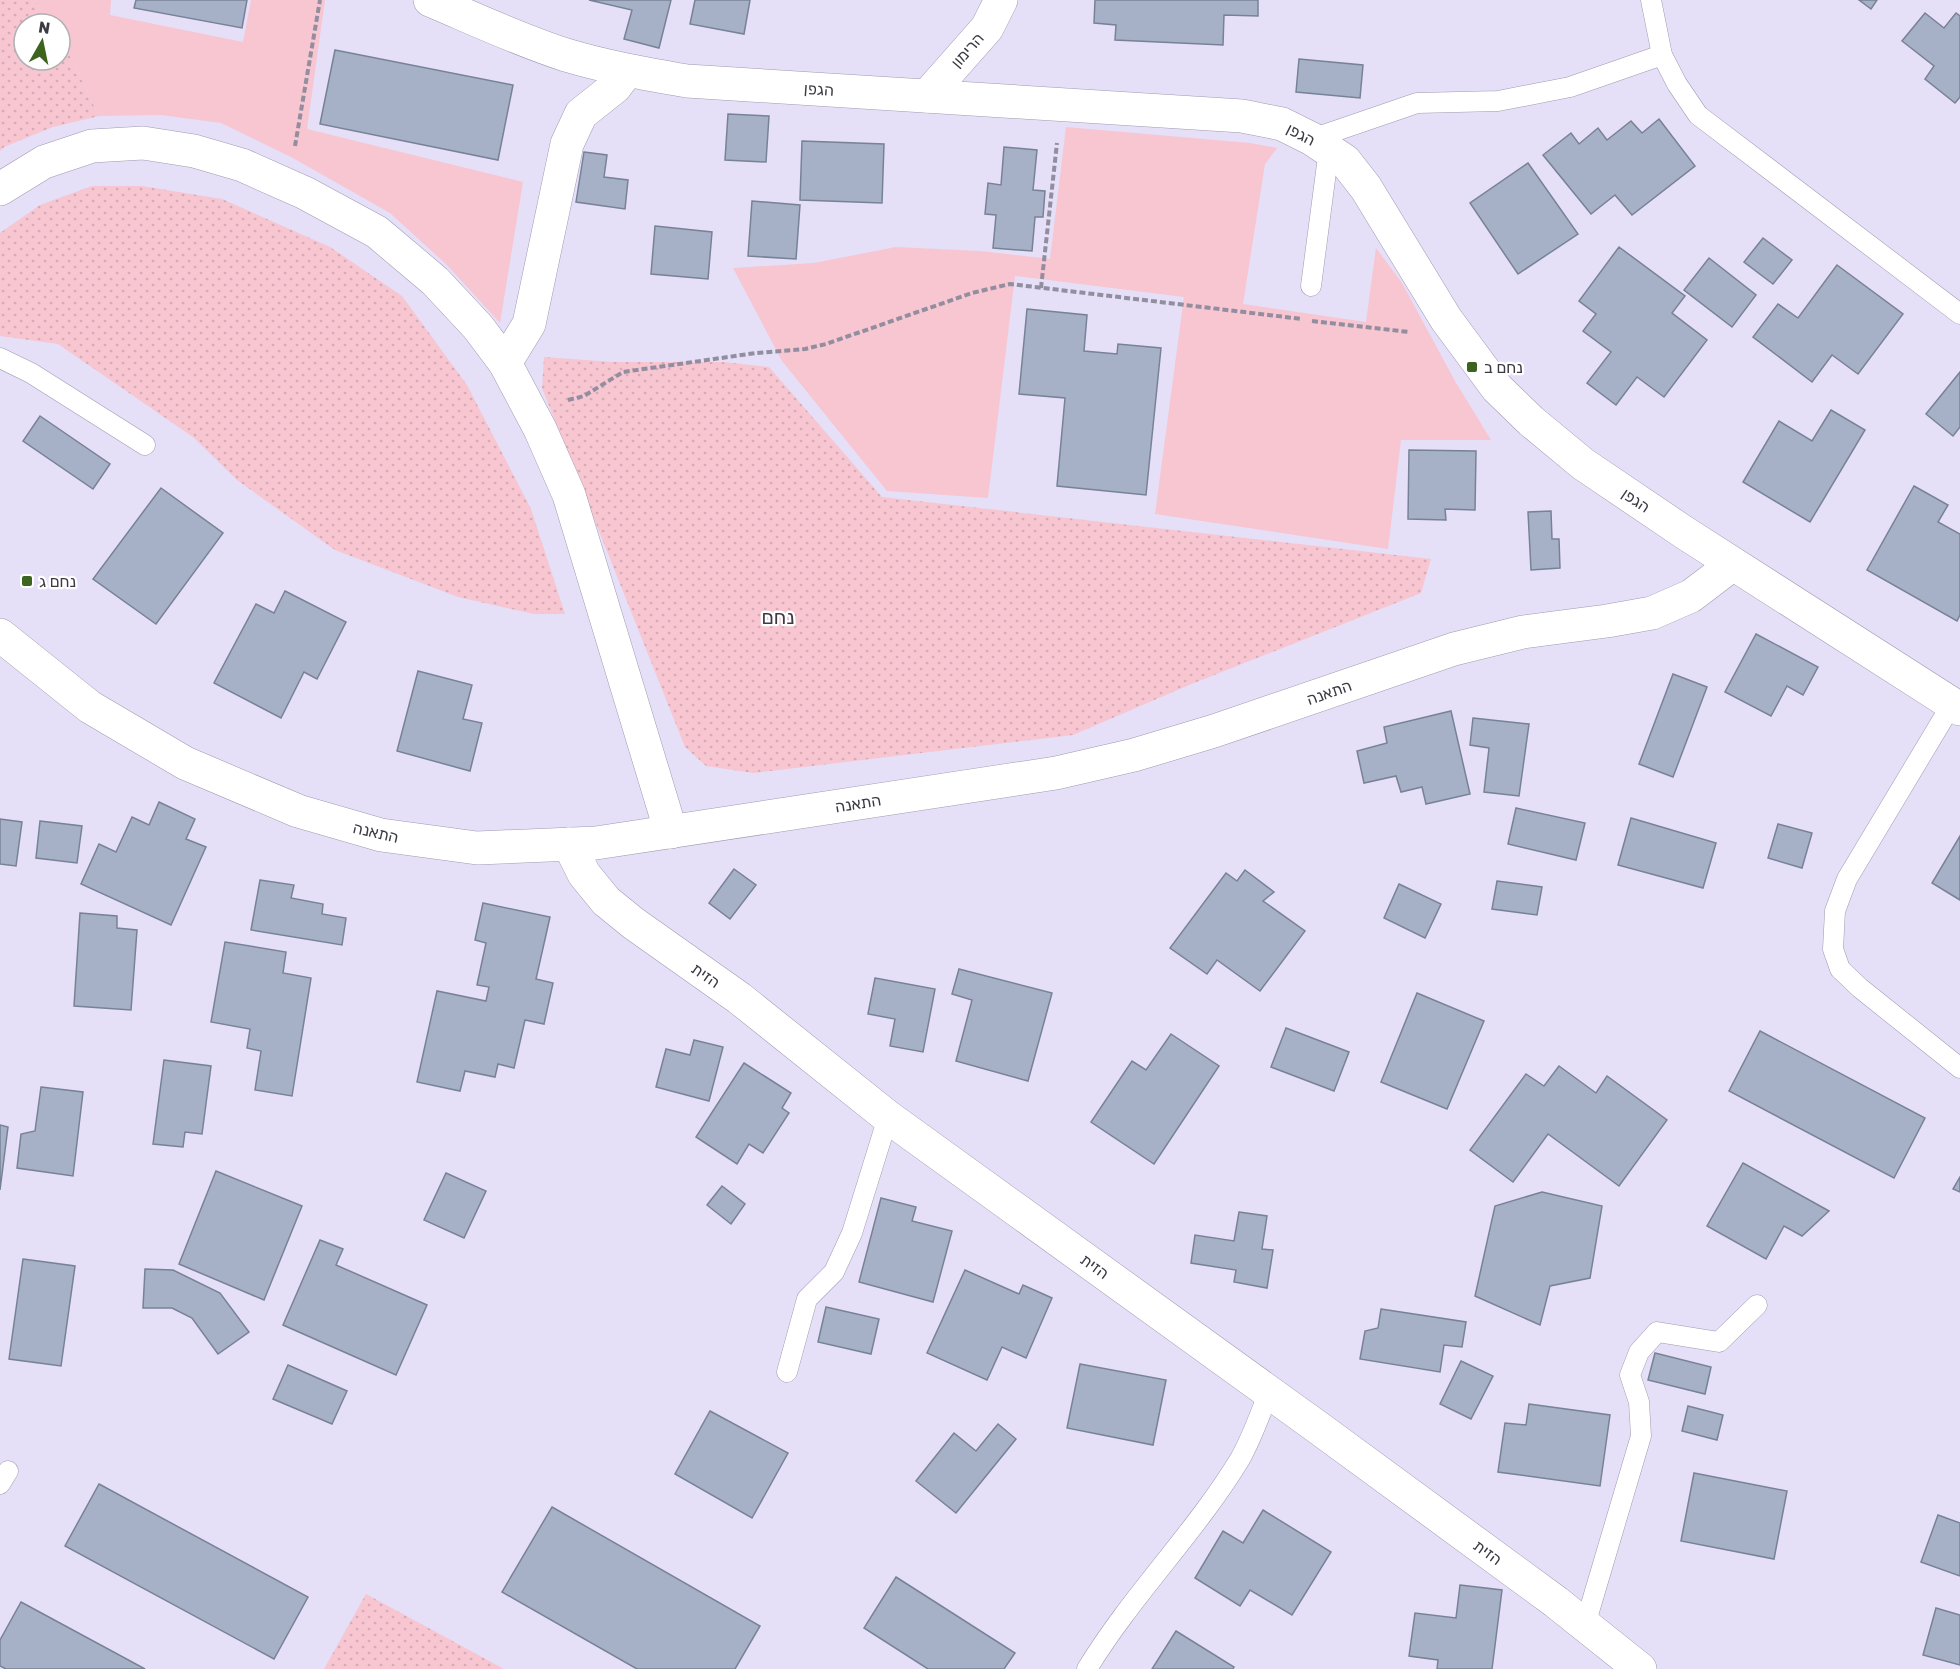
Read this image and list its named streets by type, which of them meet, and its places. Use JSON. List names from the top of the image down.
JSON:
{
  "streets": {
    "street": [
      "הרימון",
      "הגפן",
      "התאנה",
      "הזית"
    ]
  },
  "crossings": [
    ["הרימון", "הגפן"],
    ["הגפן", "התאנה"],
    ["התאנה", "הזית"]
  ],
  "districts": ["נחם"],
  "places": {
    "transit": ["נחם ב", "נחם ג"]
  },
  "north": "top"
}
